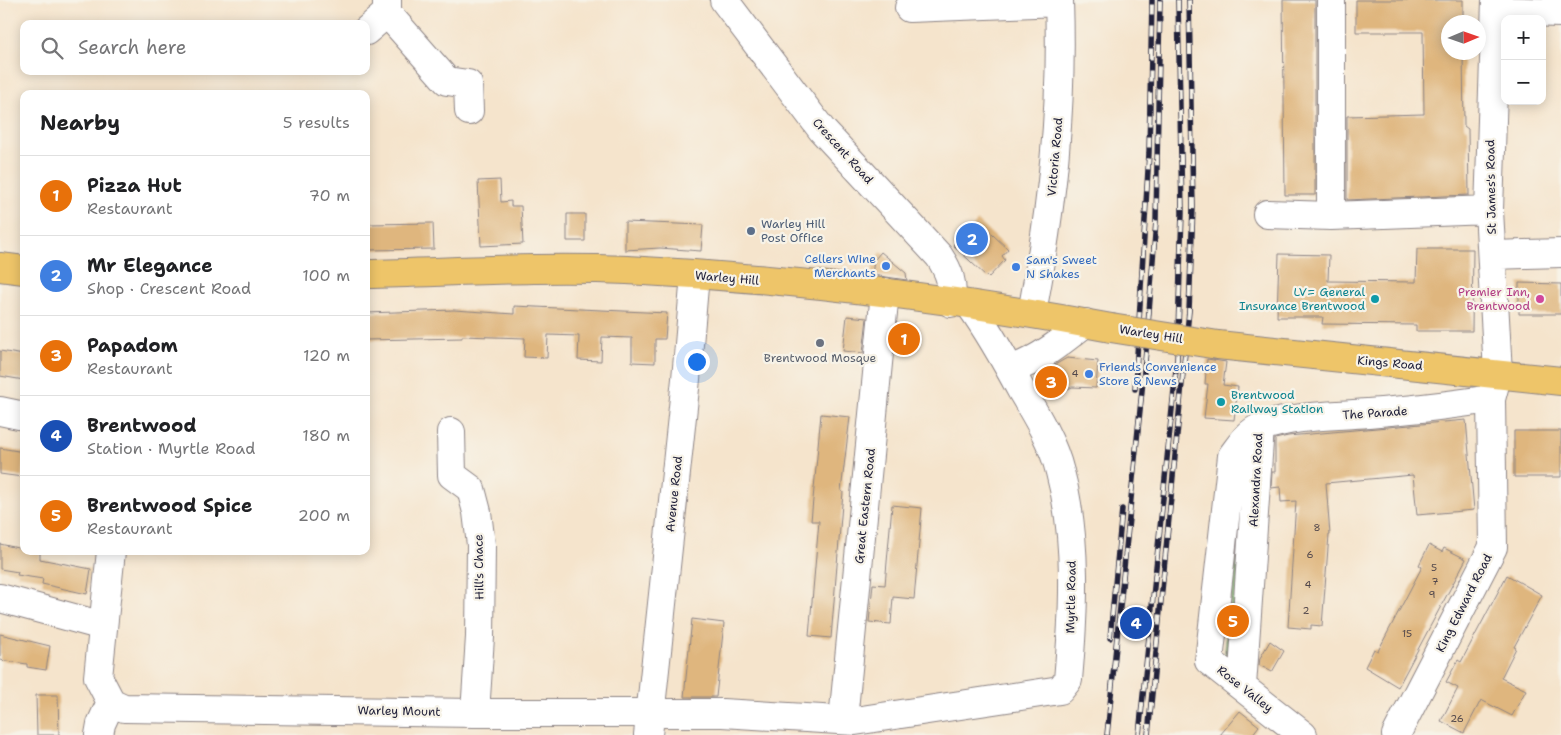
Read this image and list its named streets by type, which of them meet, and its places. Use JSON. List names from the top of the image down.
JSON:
{
  "streets": {
    "main road": ["Warley Hill", "Kings Road"],
    "street": [
      "Crescent Road",
      "Victoria Road",
      "St James's Road",
      "The Parade",
      "Alexandra Road",
      "Avenue Road",
      "Great Eastern Road",
      "Hill's Chace",
      "Myrtle Road",
      "King Edward Road",
      "Rose Valley",
      "Warley Mount"
    ]
  },
  "crossings": [
    ["Crescent Road", "Warley Hill"],
    ["Crescent Road", "Myrtle Road"],
    ["Victoria Road", "Warley Hill"],
    ["St James's Road", "Kings Road"],
    ["St James's Road", "King Edward Road"],
    ["Warley Hill", "Kings Road"],
    ["Warley Hill", "Avenue Road"],
    ["Warley Hill", "Great Eastern Road"],
    ["Warley Hill", "Myrtle Road"],
    ["Kings Road", "King Edward Road"],
    ["The Parade", "Alexandra Road"],
    ["The Parade", "King Edward Road"],
    ["Alexandra Road", "Rose Valley"],
    ["Avenue Road", "Warley Mount"],
    ["Great Eastern Road", "Myrtle Road"],
    ["Great Eastern Road", "Warley Mount"],
    ["Hill's Chace", "Warley Mount"],
    ["Myrtle Road", "Warley Mount"]
  ],
  "places": [
    "Warley Hill Post Office",
    "Cellers Wine Merchants",
    "Sam's Sweet N Shakes",
    "LV= General Insurance Brentwood",
    "Premier Inn, Brentwood",
    "Brentwood Mosque",
    "Friends Convenience Store & News",
    "Brentwood Railway Station"
  ],
  "house_numbers": [
    "4",
    "8",
    "6",
    "5",
    "7",
    "4",
    "9",
    "2",
    "15",
    "26"
  ],
  "north": "right",
  "page": {
    "map_buttons": ["+", "−"],
    "search": "Search here",
    "heading": ["Nearby", "5 results"],
    "list": [
      {
        "mark": "1",
        "name": "Pizza Hut",
        "note": "Restaurant",
        "value": "70 m"
      },
      {
        "mark": "2",
        "name": "Mr Elegance",
        "note": "Shop · Crescent Road",
        "value": "100 m"
      },
      {
        "mark": "3",
        "name": "Papadom",
        "note": "Restaurant",
        "value": "120 m"
      },
      {
        "mark": "4",
        "name": "Brentwood",
        "note": "Station · Myrtle Road",
        "value": "180 m"
      },
      {
        "mark": "5",
        "name": "Brentwood Spice",
        "note": "Restaurant",
        "value": "200 m"
      }
    ],
    "pins": [
      "2",
      "1",
      "3",
      "5",
      "4"
    ]
  }
}
